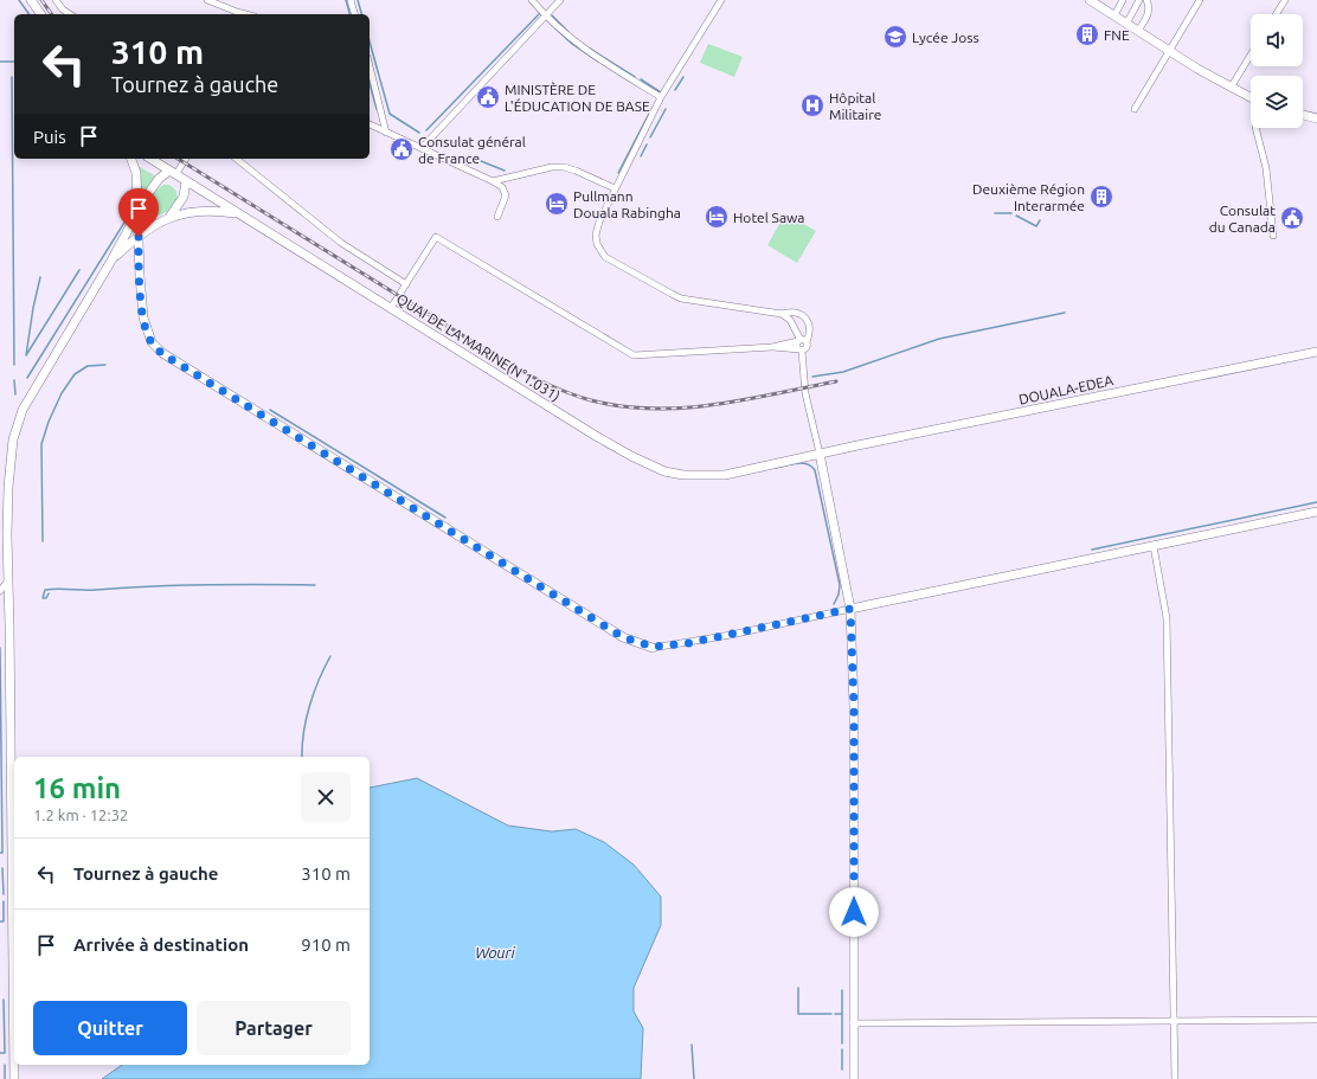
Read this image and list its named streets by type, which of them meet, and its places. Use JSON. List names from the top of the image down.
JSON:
{
  "streets": {
    "main road": ["QUAI DE LA MARINE(N°1.031)", "DOUALA-EDEA"]
  },
  "crossings": [
    ["QUAI DE LA MARINE(N°1.031)", "DOUALA-EDEA"]
  ],
  "water": ["Wouri"],
  "places": {
    "building": ["FNE", "Deuxième Région Interarmée"],
    "school or university": ["Lycée Joss"],
    "public building": ["MINISTÈRE DE L'ÉDUCATION DE BASE", "Consulat général de France", "Consulat du Canada"],
    "hospital": ["Hôpital Militaire"],
    "hotel": ["Pullmann Douala Rabingha", "Hotel Sawa"]
  },
  "page": {
    "turn": ["310 m", "Tournez à gauche"],
    "then": "Puis",
    "heading": ["16 min", "1.2 km · 12:32"],
    "list": [
      {
        "name": "Tournez à gauche",
        "value": "310 m"
      },
      {
        "name": "Arrivée à destination",
        "value": "910 m"
      }
    ],
    "buttons": ["Quitter", "Partager"]
  }
}
